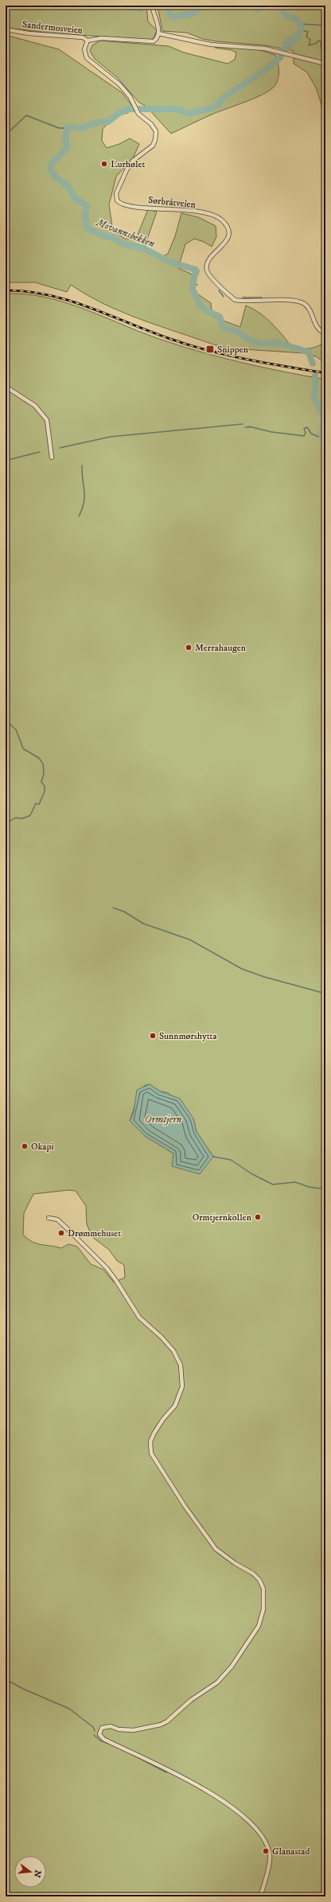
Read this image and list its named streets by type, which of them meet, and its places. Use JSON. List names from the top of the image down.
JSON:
{
  "streets": {
    "street": ["Sandermosveien", "Sørbråtveien"]
  },
  "crossings": [
    ["Sandermosveien", "Sørbråtveien"]
  ],
  "water": ["Movannsbekken", "Ormtjern"],
  "places": {
    "other": [
      "Lurhølet",
      "Merrahaugen",
      "Sunnmørshytta",
      "Okapi",
      "Ormtjernkollen",
      "Drømmehuset",
      "Glanastad"
    ],
    "transit": ["Snippen"]
  },
  "north": "right"
}
